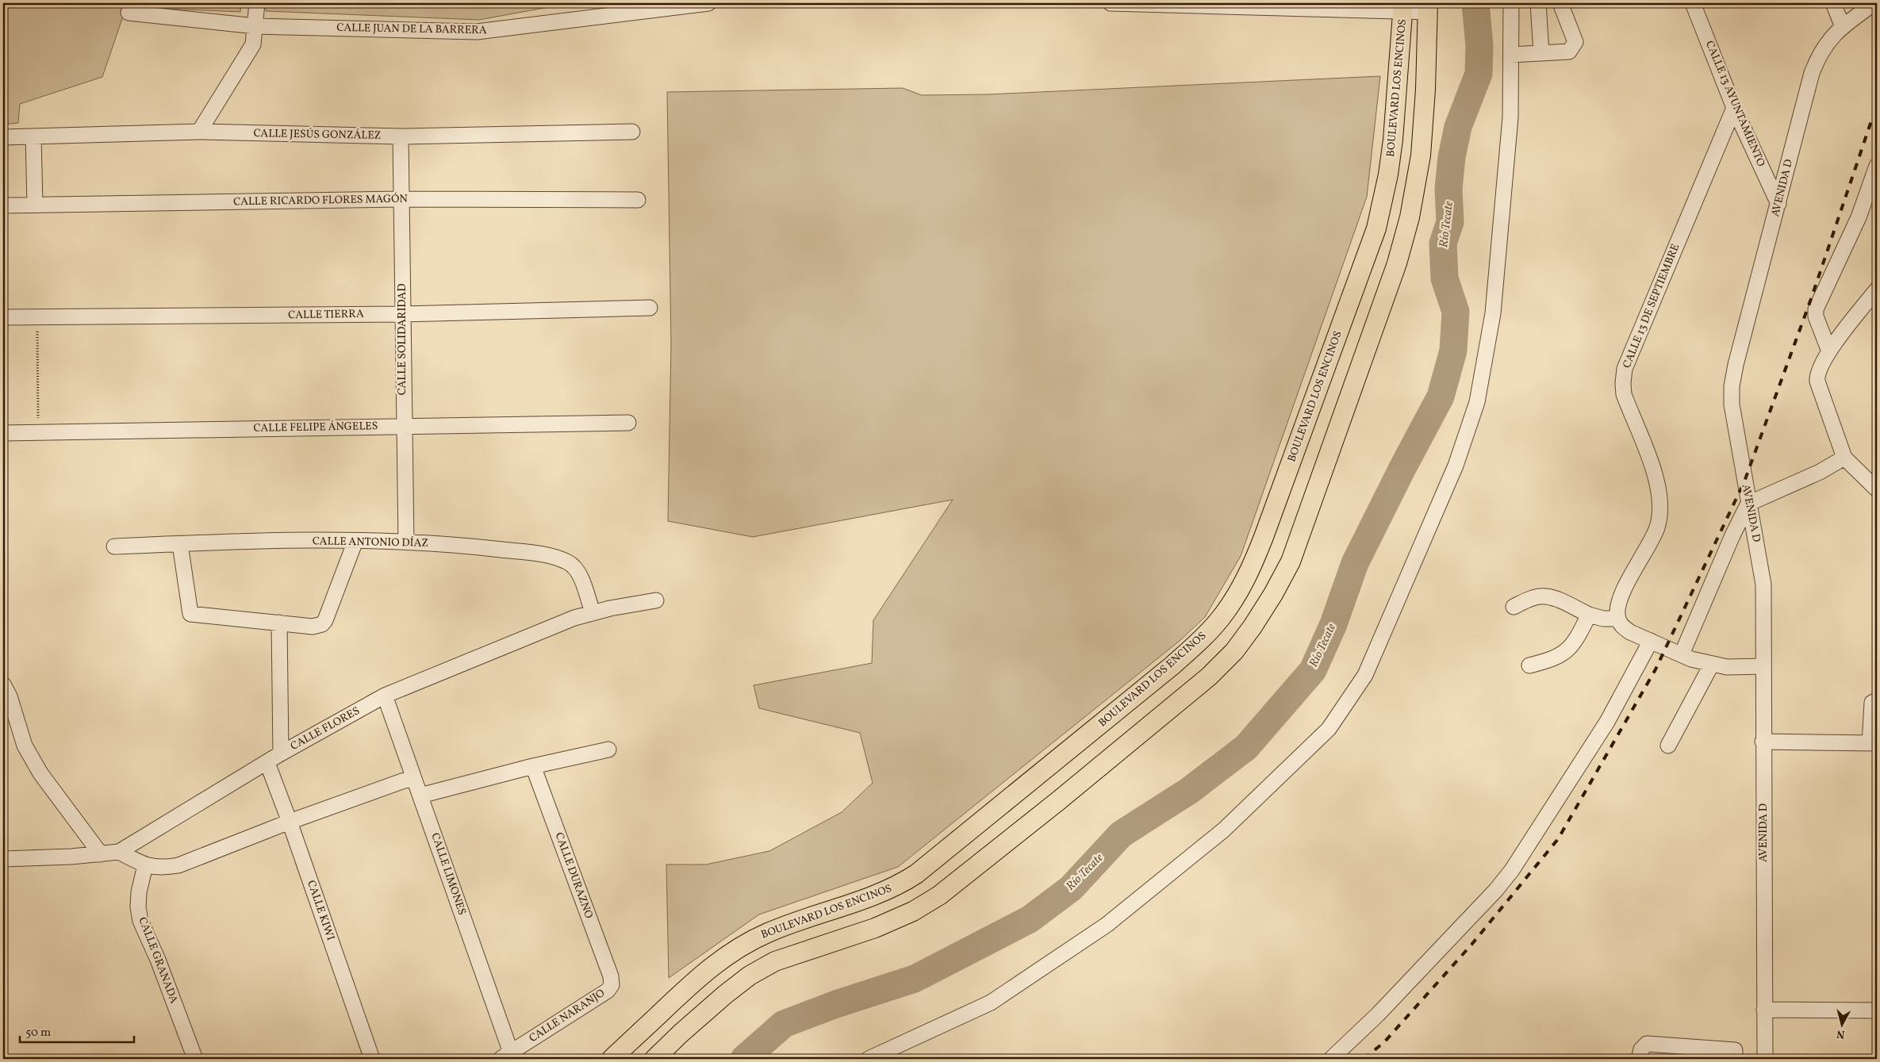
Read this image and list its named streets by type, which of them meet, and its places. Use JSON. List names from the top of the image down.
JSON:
{
  "streets": {
    "main road": ["BOULEVARD LOS ENCINOS"],
    "street": [
      "CALLE JUAN DE LA BARRERA",
      "CALLE 13 AYUNTAMIENTO",
      "CALLE JESÚS GONZÁLEZ",
      "AVENIDA D",
      "CALLE RICARDO FLORES MAGÓN",
      "CALLE 13 DE SEPTIEMBRE",
      "CALLE TIERRA",
      "CALLE SOLIDARIDAD",
      "CALLE FELIPE ÁNGELES",
      "CALLE ANTONIO DÍAZ",
      "CALLE FLORES",
      "CALLE LIMONES",
      "CALLE DURAZNO",
      "CALLE KIWI",
      "CALLE GRANADA",
      "CALLE NARANJO"
    ]
  },
  "crossings": [
    ["CALLE 13 AYUNTAMIENTO", "AVENIDA D"],
    ["CALLE 13 AYUNTAMIENTO", "CALLE 13 DE SEPTIEMBRE"],
    ["CALLE JESÚS GONZÁLEZ", "CALLE SOLIDARIDAD"],
    ["CALLE RICARDO FLORES MAGÓN", "CALLE SOLIDARIDAD"],
    ["CALLE TIERRA", "CALLE SOLIDARIDAD"],
    ["CALLE SOLIDARIDAD", "CALLE FELIPE ÁNGELES"],
    ["CALLE SOLIDARIDAD", "CALLE ANTONIO DÍAZ"],
    ["CALLE ANTONIO DÍAZ", "CALLE FLORES"],
    ["CALLE FLORES", "CALLE LIMONES"],
    ["CALLE FLORES", "CALLE KIWI"],
    ["CALLE LIMONES", "CALLE NARANJO"],
    ["CALLE DURAZNO", "CALLE NARANJO"]
  ],
  "water": ["Río Tecate"],
  "scale_bar": "50 m",
  "north": "bottom"
}
